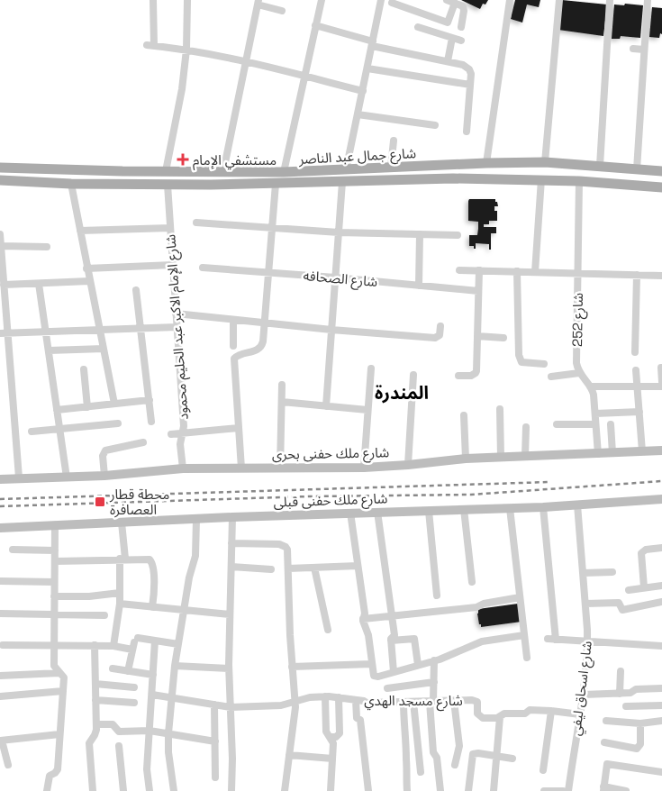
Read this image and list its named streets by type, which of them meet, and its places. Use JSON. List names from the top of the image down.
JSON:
{
  "streets": {
    "main road": ["شارع جمال عبد الناصر"],
    "street": [
      "شارع الصحافه",
      "شارع 252",
      "شارع الإمام الاكبر عبد الحليم محمود",
      "شارع ملك حفنى بحرى",
      "شارع ملك حفنى قبلى",
      "شارع اسحاق ليفي",
      "شارع مسجد الهدي"
    ]
  },
  "crossings": [
    ["شارع جمال عبد الناصر", "شارع 252"],
    ["شارع جمال عبد الناصر", "شارع الإمام الاكبر عبد الحليم محمود"],
    ["شارع الإمام الاكبر عبد الحليم محمود", "شارع ملك حفنى بحرى"],
    ["شارع ملك حفنى قبلى", "شارع اسحاق ليفي"],
    ["شارع اسحاق ليفي", "شارع مسجد الهدي"]
  ],
  "districts": ["المندرة"],
  "places": {
    "health": ["مستشفي الإمام"],
    "transit": ["محطة قطار العصافرة"]
  }
}
